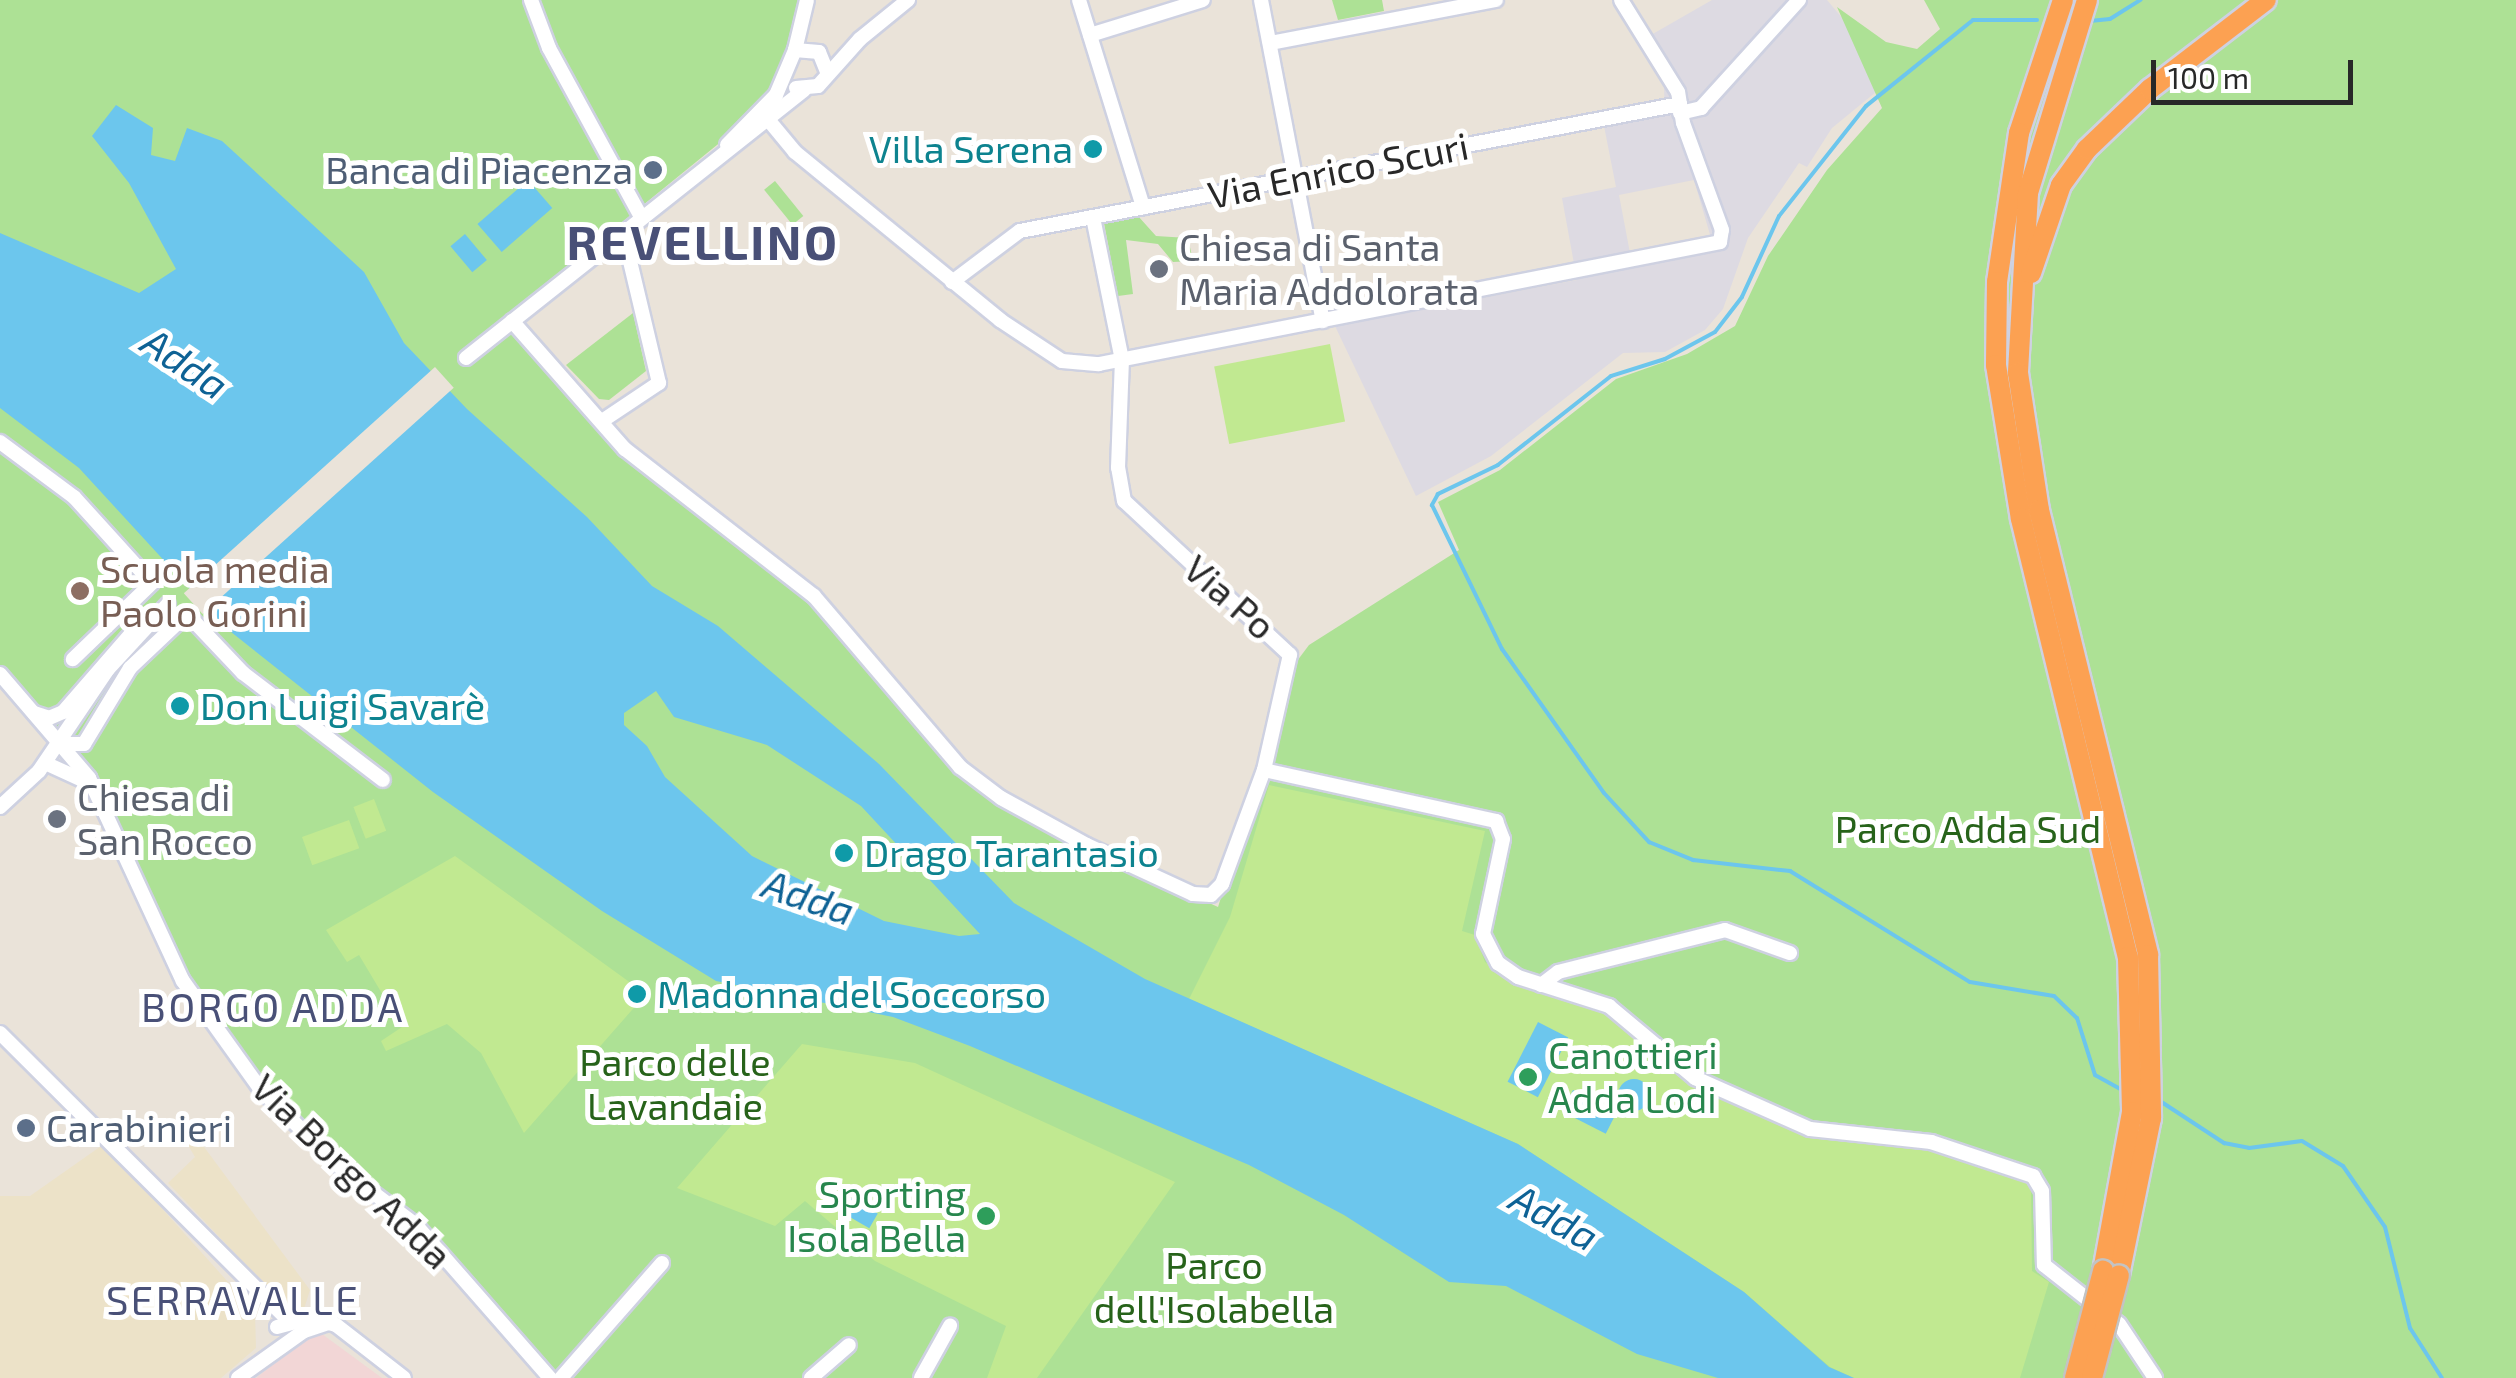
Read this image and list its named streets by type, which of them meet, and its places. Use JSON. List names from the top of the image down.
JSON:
{
  "streets": {
    "street": ["Via Enrico Scuri", "Via Po", "Via Borgo Adda"]
  },
  "districts": ["REVELLINO", "BORGO ADDA", "SERRAVALLE"],
  "water": ["Adda"],
  "parks": ["Parco Adda Sud", "Parco delle Lavandaie", "Parco dell'Isolabella"],
  "places": [
    "Villa Serena",
    "Banca di Piacenza",
    "Chiesa di Santa Maria Addolorata",
    "Scuola media Paolo Gorini",
    "Don Luigi Savarè",
    "Chiesa di San Rocco",
    "Drago Tarantasio",
    "Madonna del Soccorso",
    "Canottieri Adda Lodi",
    "Carabinieri",
    "Sporting Isola Bella"
  ],
  "scale_bar": "100 m"
}
